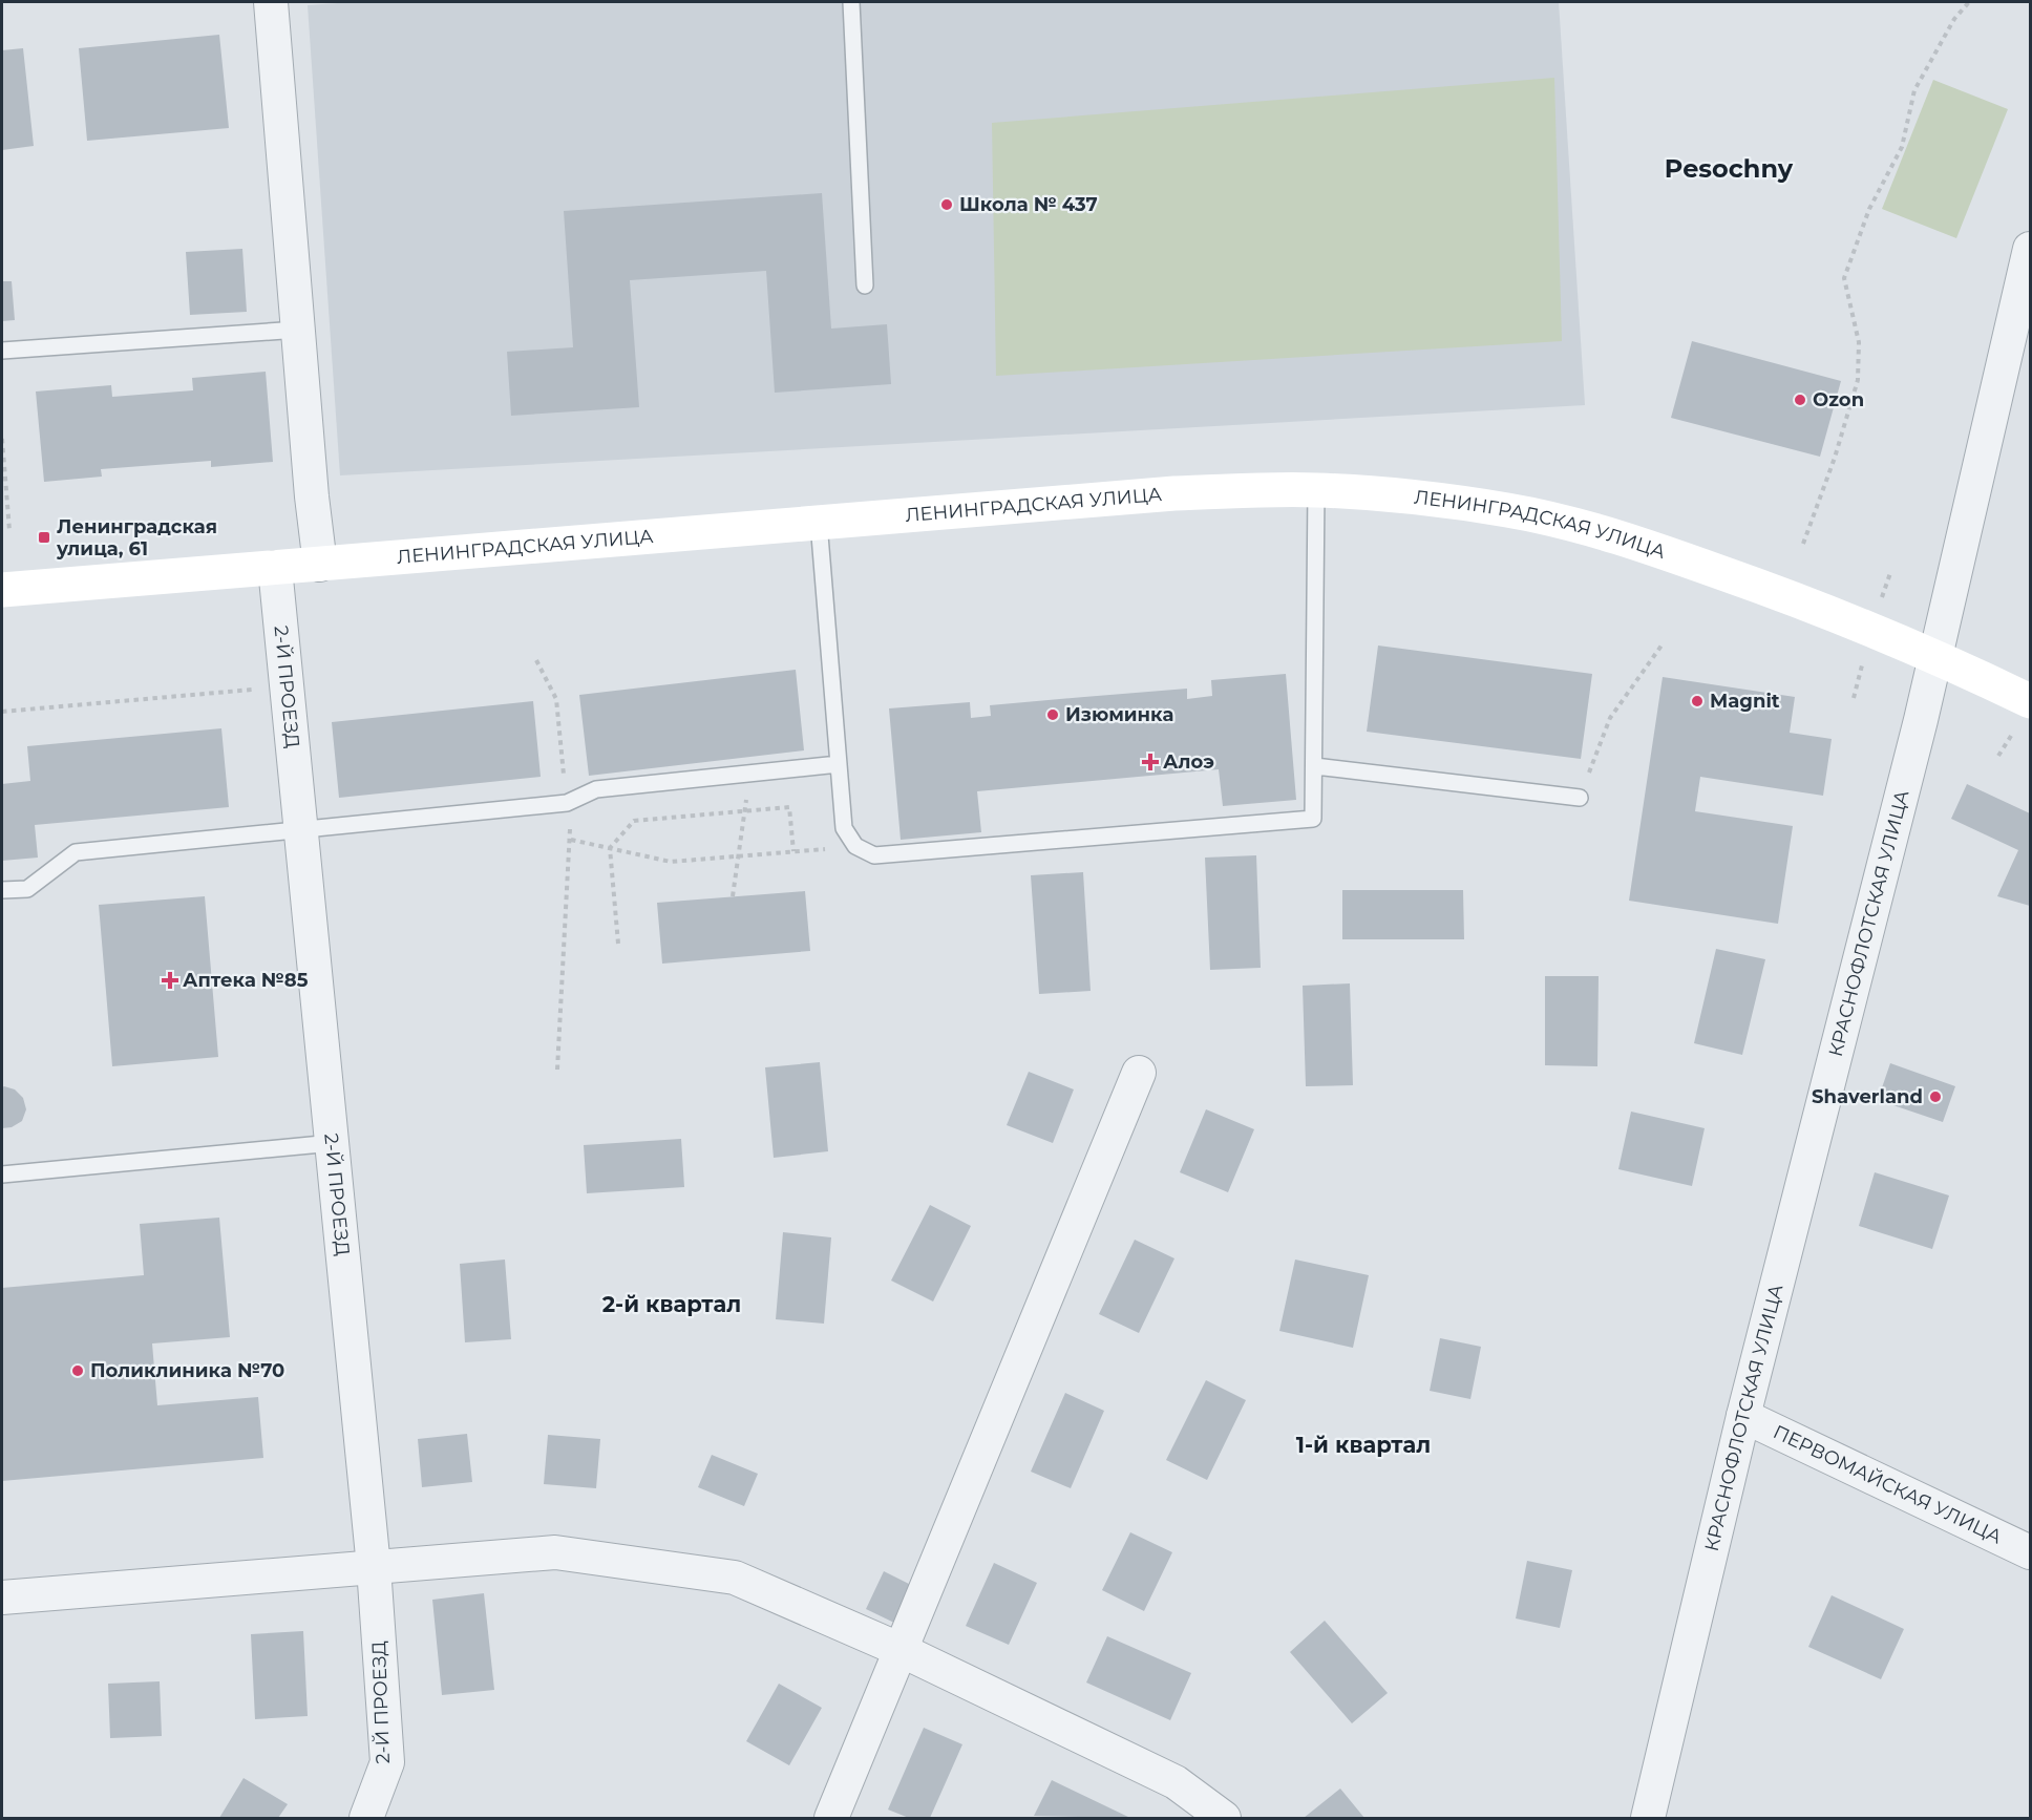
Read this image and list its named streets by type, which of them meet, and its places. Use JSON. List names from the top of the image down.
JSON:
{
  "streets": {
    "main road": ["ЛЕНИНГРАДСКАЯ УЛИЦА"],
    "street": ["2-Й ПРОЕЗД", "КРАСНОФЛОТСКАЯ УЛИЦА", "ПЕРВОМАЙСКАЯ УЛИЦА"]
  },
  "crossings": [
    ["ЛЕНИНГРАДСКАЯ УЛИЦА", "2-Й ПРОЕЗД"],
    ["ЛЕНИНГРАДСКАЯ УЛИЦА", "КРАСНОФЛОТСКАЯ УЛИЦА"],
    ["КРАСНОФЛОТСКАЯ УЛИЦА", "ПЕРВОМАЙСКАЯ УЛИЦА"]
  ],
  "districts": ["Pesochny", "2-й квартал", "1-й квартал"],
  "places": {
    "other": [
      "Школа № 437",
      "Ozon",
      "Magnit",
      "Изюминка",
      "Shaverland",
      "Поликлиника №70"
    ],
    "transit": ["Ленинградская улица, 61"],
    "health": ["Алоэ", "Аптека №85"]
  }
}
